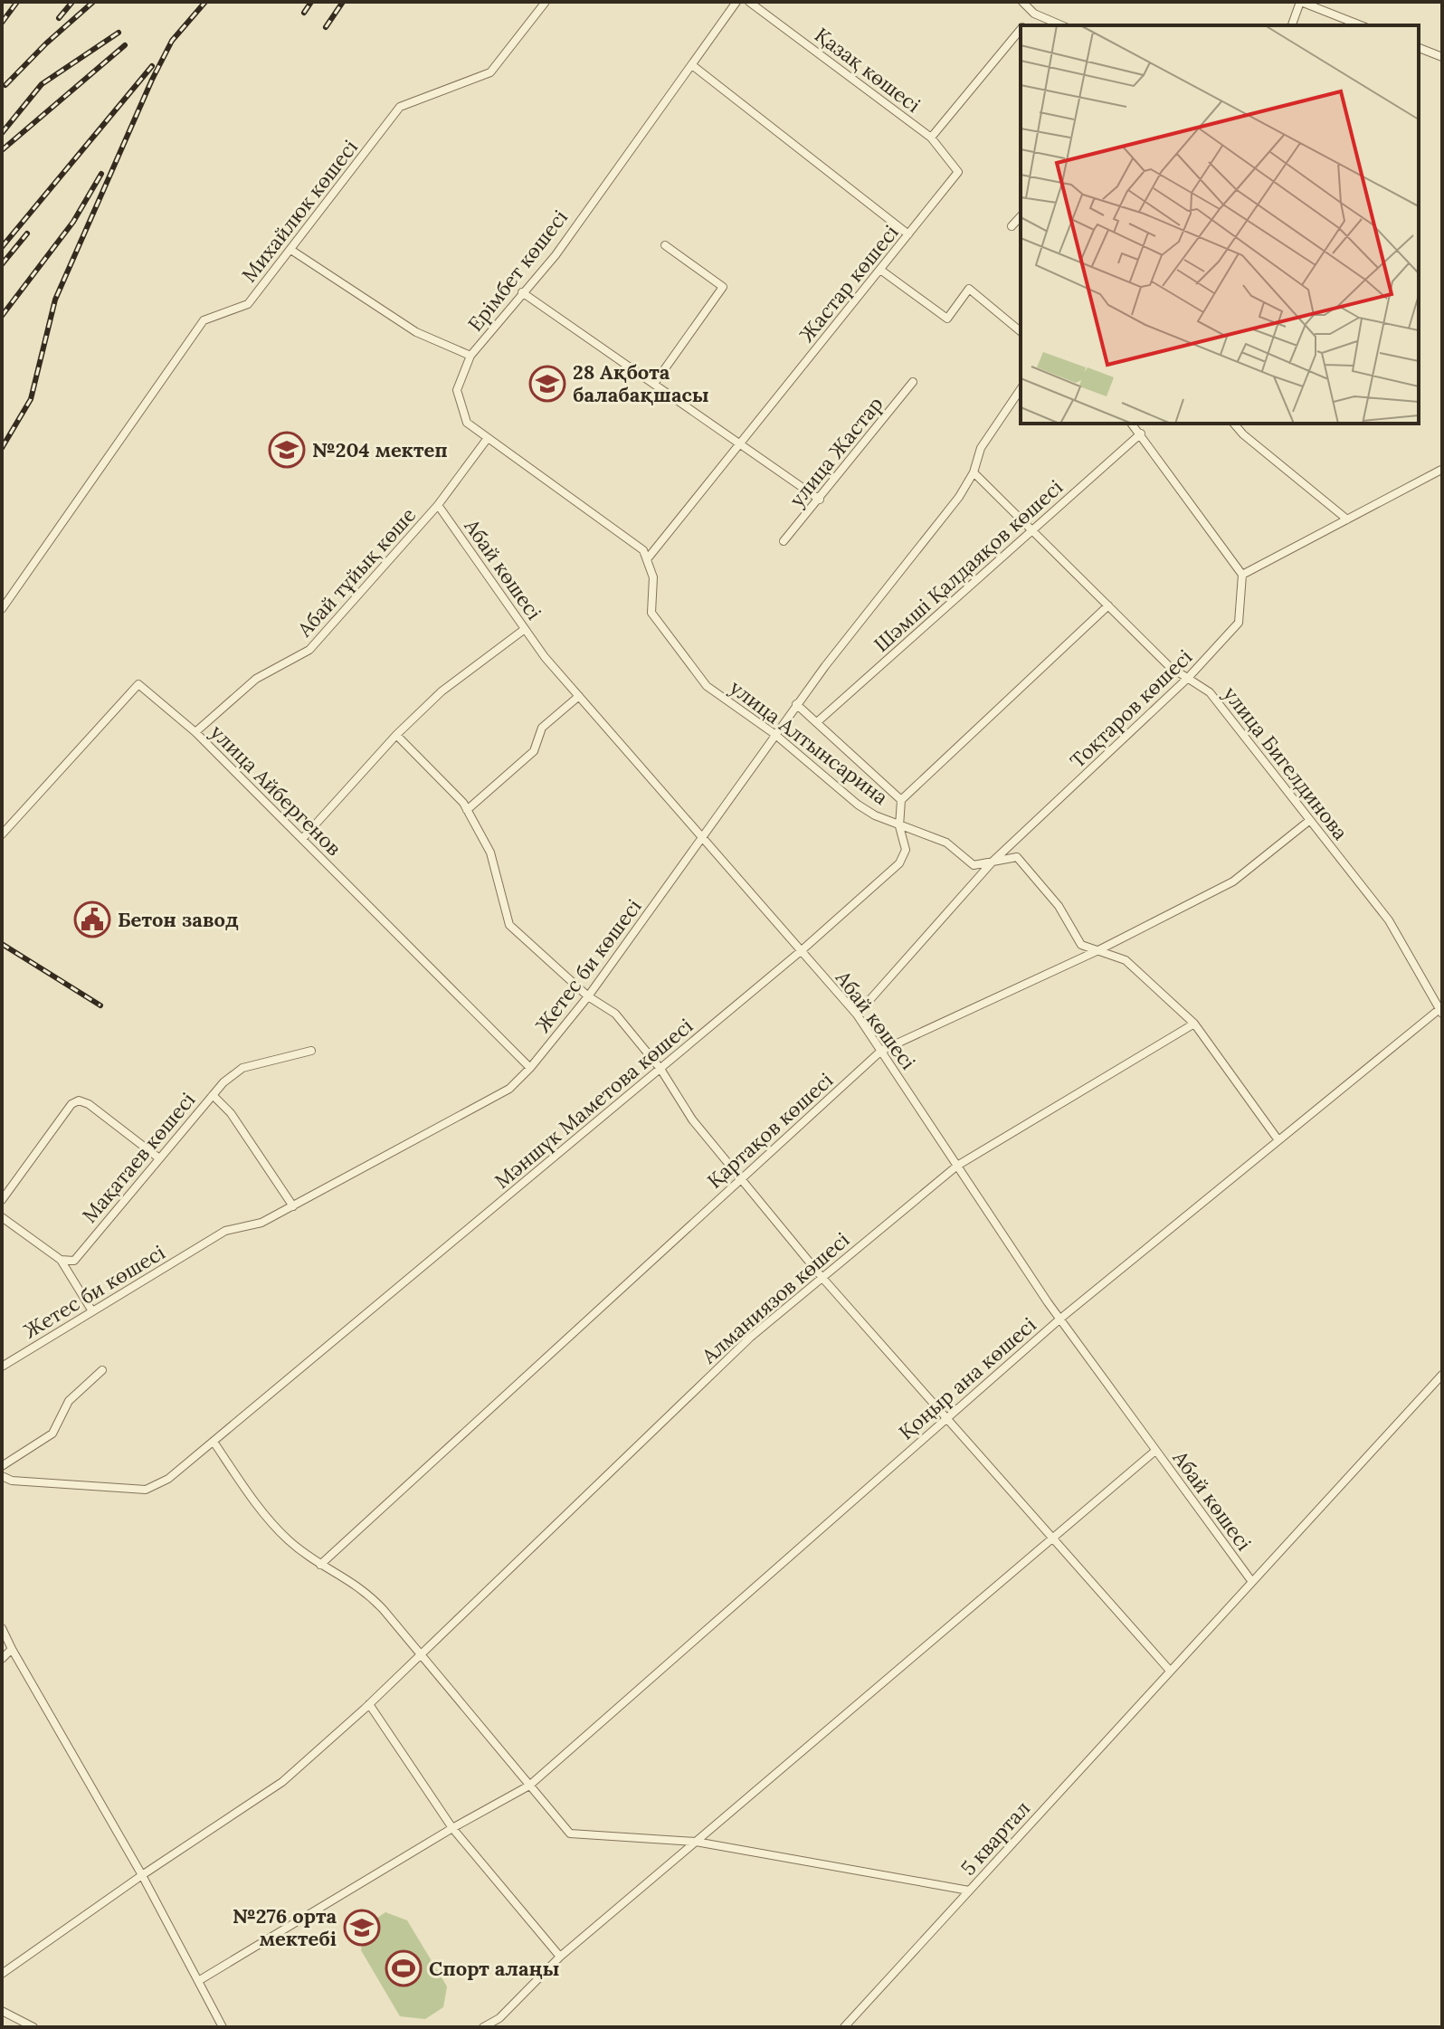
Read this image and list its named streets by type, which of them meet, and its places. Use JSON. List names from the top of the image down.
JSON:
{
  "streets": {
    "street": [
      "Қазақ көшесі",
      "Михайлюк көшесі",
      "Ерімбет көшесі",
      "Жастар көшесі",
      "улица Жастар",
      "Шәмші Қалдаяқов көшесі",
      "Абай көшесі",
      "Абай тұйық көше",
      "Тоқтаров көшесі",
      "улица Алтынсарина",
      "улица Бигелдинова",
      "улица Айбергенов",
      "Жетес би көшесі",
      "Мәншүк Маметова көшесі",
      "Қартақов көшесі",
      "Мақатаев көшесі",
      "Алманиязов көшесі",
      "Қоңыр ана көшесі",
      "5 квартал"
    ]
  },
  "crossings": [
    ["Қазақ көшесі", "Жастар көшесі"],
    ["Михайлюк көшесі", "Ерімбет көшесі"],
    ["Жастар көшесі", "улица Алтынсарина"],
    ["Шәмші Қалдаяқов көшесі", "улица Бигелдинова"],
    ["Абай көшесі", "Абай тұйық көше"],
    ["Абай көшесі", "Тоқтаров көшесі"],
    ["Абай көшесі", "Жетес би көшесі"],
    ["Абай көшесі", "Мәншүк Маметова көшесі"],
    ["Абай көшесі", "Қартақов көшесі"],
    ["Абай көшесі", "Алманиязов көшесі"],
    ["Абай көшесі", "Қоңыр ана көшесі"],
    ["Абай көшесі", "5 квартал"],
    ["Абай тұйық көше", "улица Айбергенов"],
    ["Тоқтаров көшесі", "улица Алтынсарина"],
    ["Тоқтаров көшесі", "улица Бигелдинова"],
    ["улица Алтынсарина", "Жетес би көшесі"],
    ["улица Алтынсарина", "Мәншүк Маметова көшесі"],
    ["улица Алтынсарина", "Қартақов көшесі"],
    ["улица Алтынсарина", "Алманиязов көшесі"],
    ["улица Алтынсарина", "Қоңыр ана көшесі"],
    ["улица Бигелдинова", "Жетес би көшесі"],
    ["улица Бигелдинова", "Қартақов көшесі"],
    ["улица Бигелдинова", "Қоңыр ана көшесі"],
    ["улица Айбергенов", "Жетес би көшесі"]
  ],
  "places": {
    "school or university": ["28 Ақбота балабақшасы", "№204 мектеп", "№276 орта мектебі"],
    "public building": ["Бетон завод"],
    "sports": ["Спорт алаңы"]
  }
}
